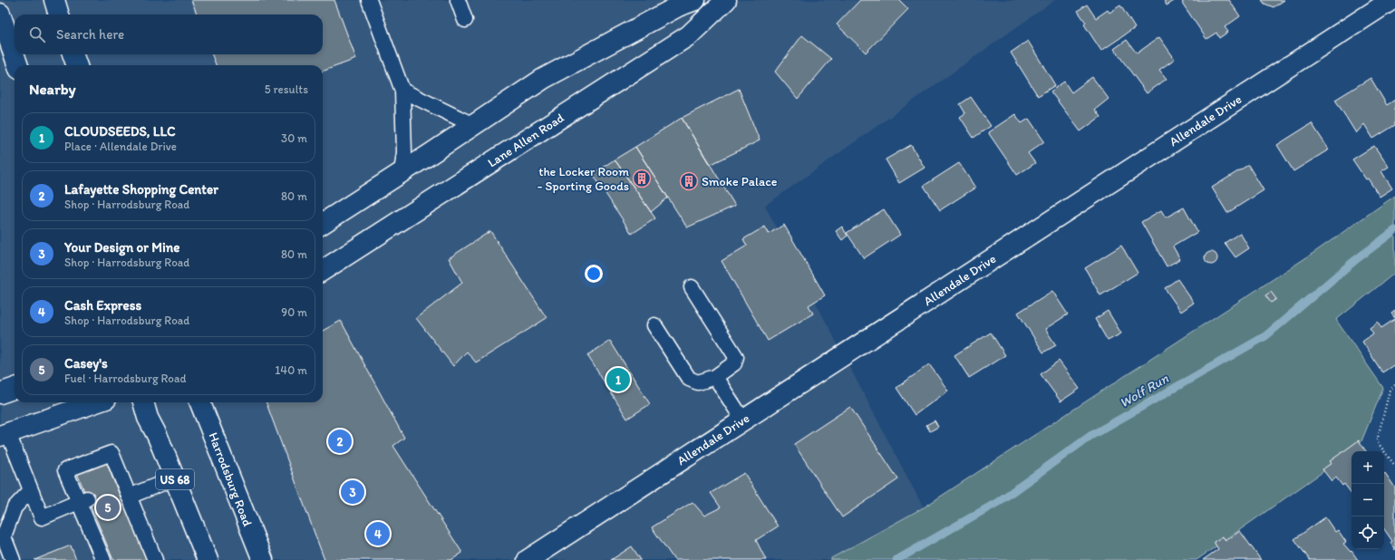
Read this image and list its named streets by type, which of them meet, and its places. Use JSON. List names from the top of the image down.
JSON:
{
  "streets": {
    "main road": [
      "Allendale Drive",
      "Lane Allen Road",
      "US 68",
      "Harrodsburg Road"
    ]
  },
  "water": ["Wolf Run"],
  "places": {
    "building": ["the Locker Room - Sporting Goods", "Smoke Palace"]
  },
  "page": {
    "search": "Search here",
    "heading": ["Nearby", "5 results"],
    "list": [
      {
        "mark": "1",
        "name": "CLOUDSEEDS, LLC",
        "note": "Place · Allendale Drive",
        "value": "30 m"
      },
      {
        "mark": "2",
        "name": "Lafayette Shopping Center",
        "note": "Shop · Harrodsburg Road",
        "value": "80 m"
      },
      {
        "mark": "3",
        "name": "Your Design or Mine",
        "note": "Shop · Harrodsburg Road",
        "value": "80 m"
      },
      {
        "mark": "4",
        "name": "Cash Express",
        "note": "Shop · Harrodsburg Road",
        "value": "90 m"
      },
      {
        "mark": "5",
        "name": "Casey's",
        "note": "Fuel · Harrodsburg Road",
        "value": "140 m"
      }
    ],
    "pins": [
      "1",
      "2",
      "3",
      "5",
      "4"
    ],
    "map_buttons": ["+", "−"]
  }
}
